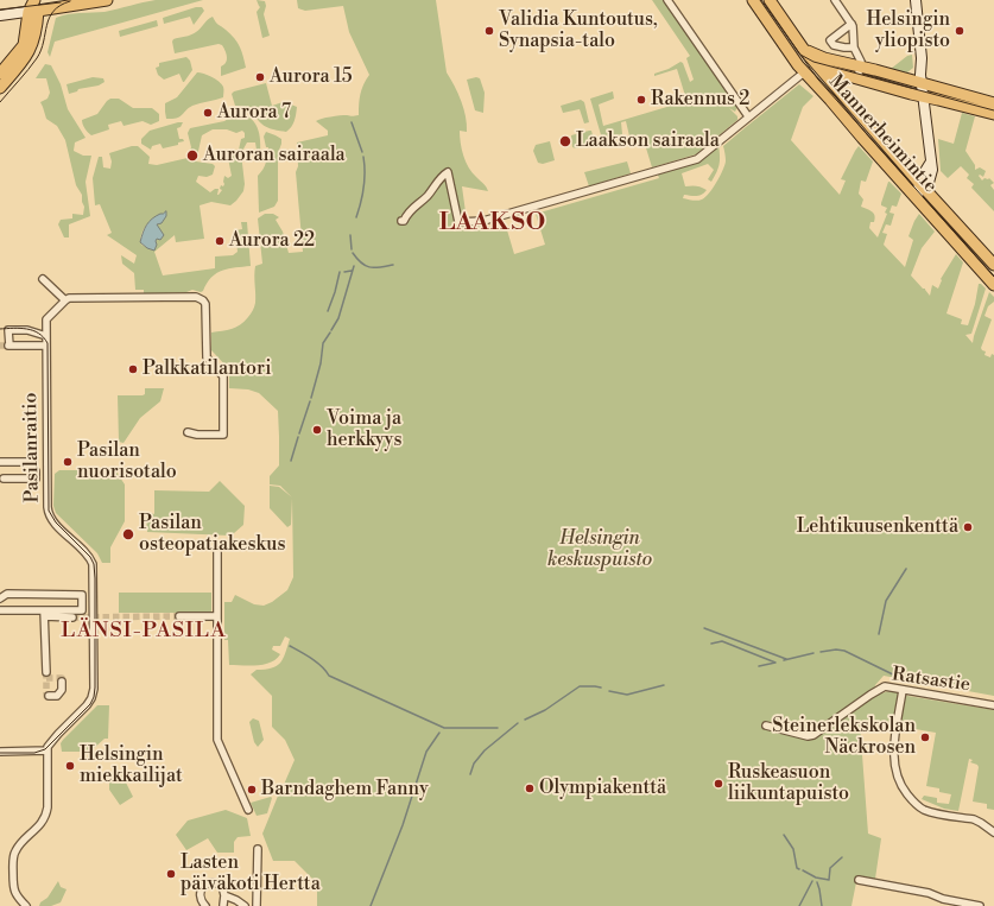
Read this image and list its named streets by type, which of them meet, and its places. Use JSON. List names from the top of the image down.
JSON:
{
  "streets": {
    "main road": ["Mannerheimintie"],
    "street": ["Pasilanraitio", "Ratsastie"]
  },
  "districts": ["LAAKSO", "LÄNSI-PASILA"],
  "parks": ["Helsingin keskuspuisto"],
  "places": [
    "Validia Kuntoutus, Synapsia-talo",
    "Helsingin yliopisto",
    "Aurora 15",
    "Rakennus 2",
    "Aurora 7",
    "Laakson sairaala",
    "Auroran sairaala",
    "Aurora 22",
    "Palkkatilantori",
    "Voima ja herkkyys",
    "Pasilan nuorisotalo",
    "Lehtikuusenkenttä",
    "Pasilan osteopatiakeskus",
    "Steinerlekskolan Näckrosen",
    "Helsingin miekkailijat",
    "Ruskeasuon liikuntapuisto",
    "Olympiakenttä",
    "Barndaghem Fanny",
    "Lasten päiväkoti Hertta"
  ]
}
